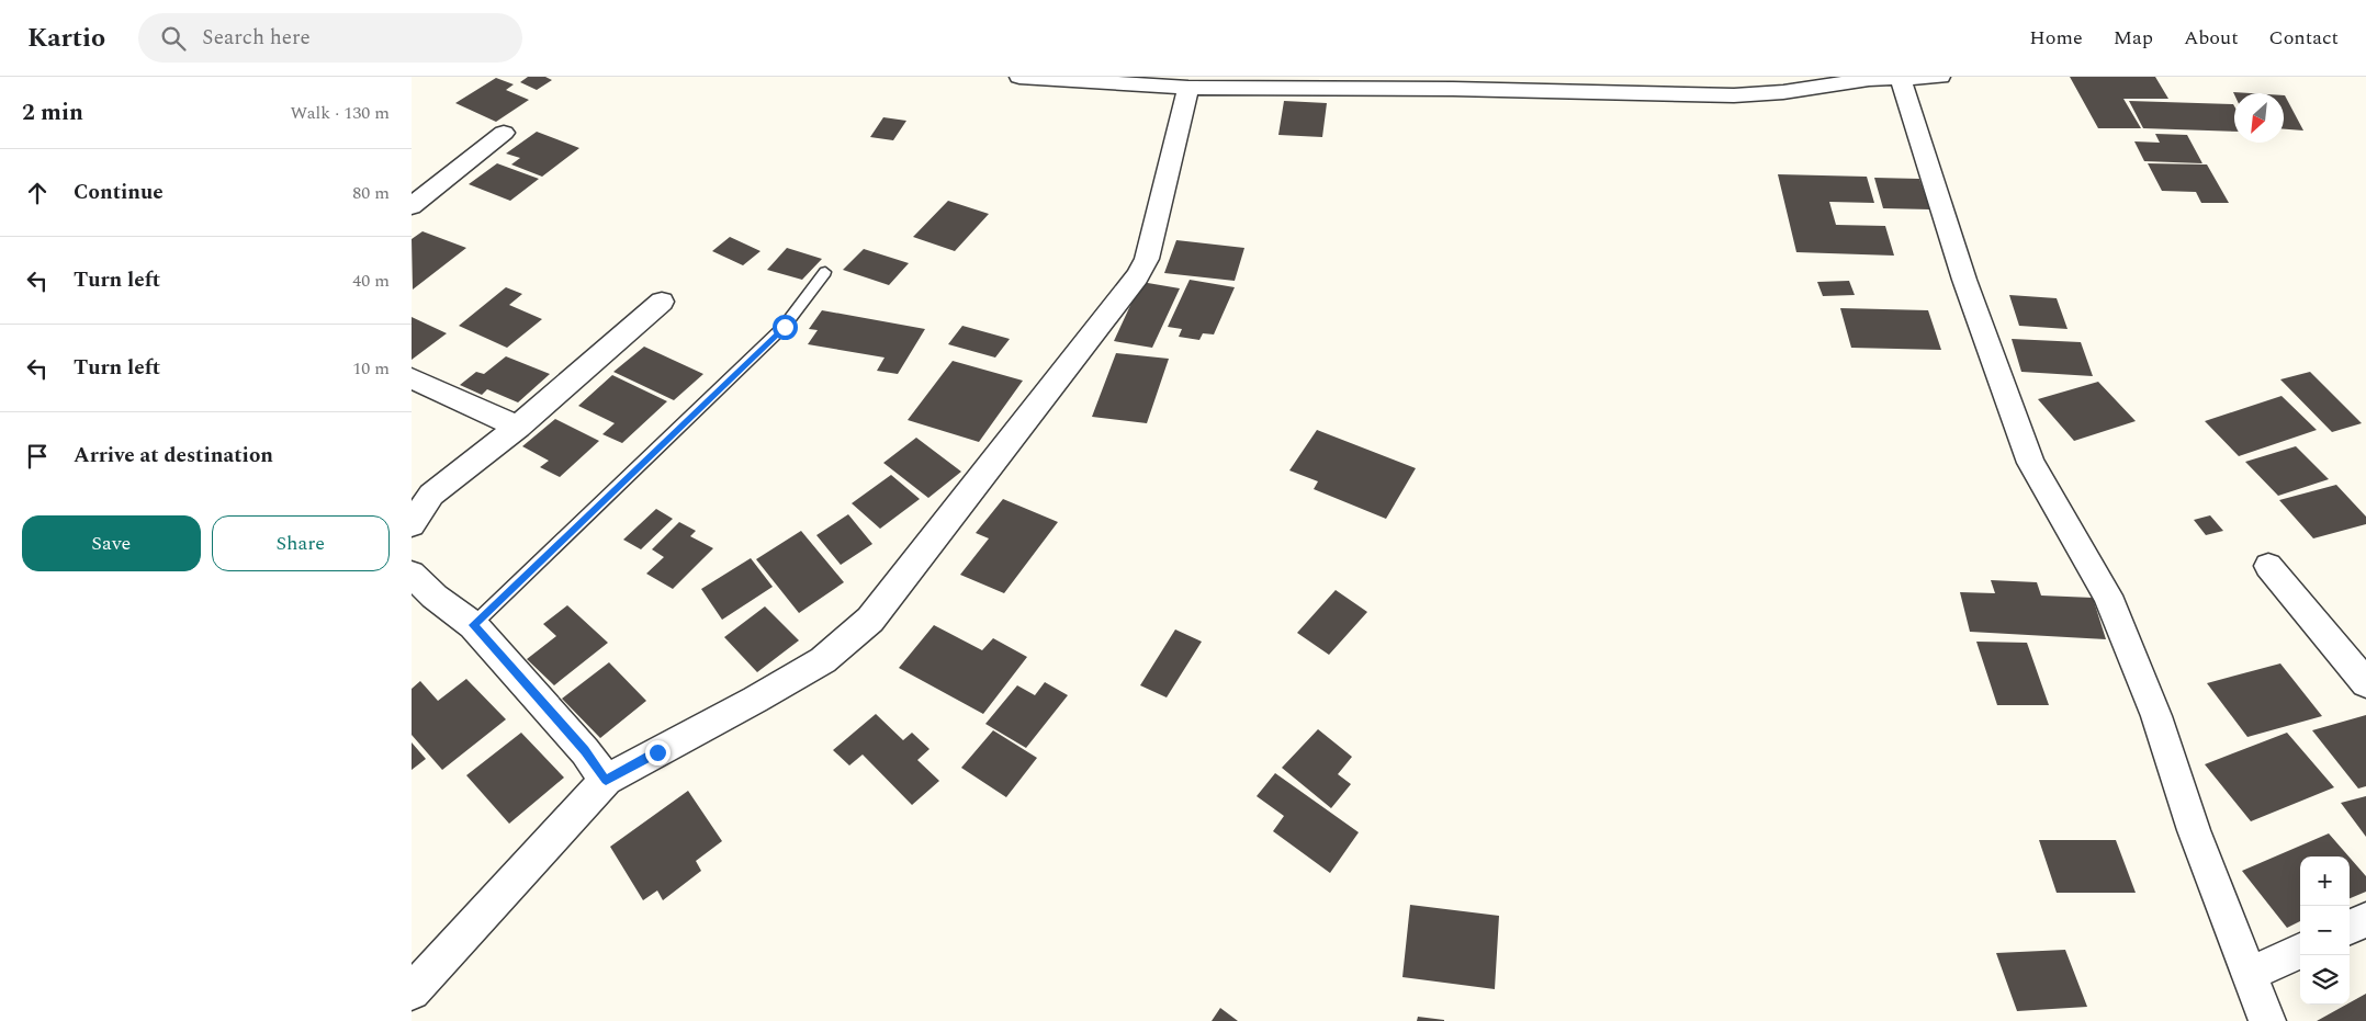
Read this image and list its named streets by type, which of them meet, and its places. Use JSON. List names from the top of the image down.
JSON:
{
  "north": "bottom left",
  "page": {
    "header": "Kartio",
    "search": "Search here",
    "nav": [
      "Home",
      "Map",
      "About",
      "Contact"
    ],
    "heading": ["2 min", "Walk · 130 m"],
    "list": [
      ["Continue", "80 m"],
      ["Turn left", "40 m"],
      ["Turn left", "10 m"],
      "Arrive at destination"
    ],
    "buttons": ["Save", "Share"],
    "map_buttons": ["+", "−"]
  }
}
